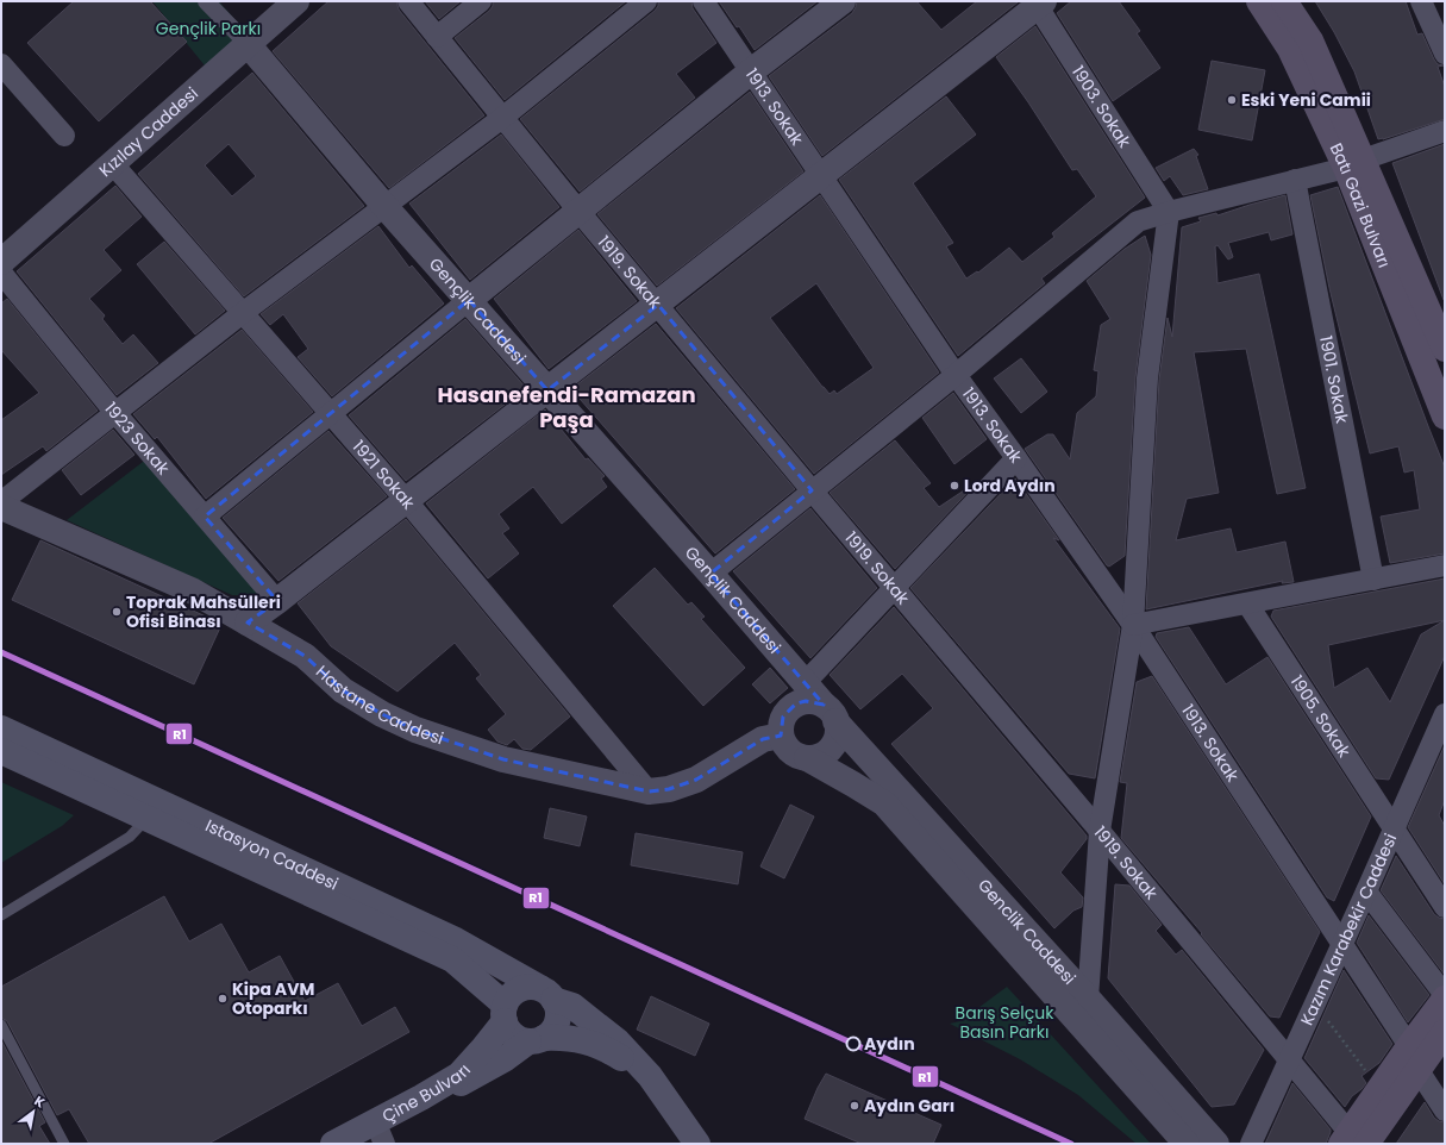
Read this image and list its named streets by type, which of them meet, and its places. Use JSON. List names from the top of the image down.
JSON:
{
  "streets": {
    "main road": ["Batı Gazi Bulvarı", "Istasyon Caddesi", "Çine Bulvarı"],
    "street": [
      "1913. Sokak",
      "1903. Sokak",
      "Kızılay Caddesi",
      "1919. Sokak",
      "Gençlik Caddesi",
      "1901. Sokak",
      "1923 Sokak",
      "1921 Sokak",
      "Hastane Caddesi",
      "1905. Sokak",
      "Kazım Karabekir Caddesi",
      "Genclik Caddesi"
    ]
  },
  "crossings": [
    ["1913. Sokak", "Kazım Karabekir Caddesi"],
    ["Kızılay Caddesi", "Gençlik Caddesi"],
    ["Kızılay Caddesi", "1921 Sokak"],
    ["1919. Sokak", "Kazım Karabekir Caddesi"],
    ["Gençlik Caddesi", "Hastane Caddesi"],
    ["Gençlik Caddesi", "Genclik Caddesi"],
    ["1921 Sokak", "Hastane Caddesi"],
    ["Hastane Caddesi", "Genclik Caddesi"],
    ["1905. Sokak", "Kazım Karabekir Caddesi"],
    ["Istasyon Caddesi", "Çine Bulvarı"]
  ],
  "districts": ["Hasanefendi-Ramazan Paşa"],
  "parks": ["Gençlik Parkı", "Barış Selçuk Basın Parkı"],
  "places": [
    "Eski Yeni Camii",
    "Lord Aydın",
    "Toprak Mahsülleri Ofisi Binası",
    "Kipa AVM Otoparkı",
    "Aydın",
    "Aydın Garı"
  ],
  "lines": ["transit line R1"],
  "north": "top right"
}
